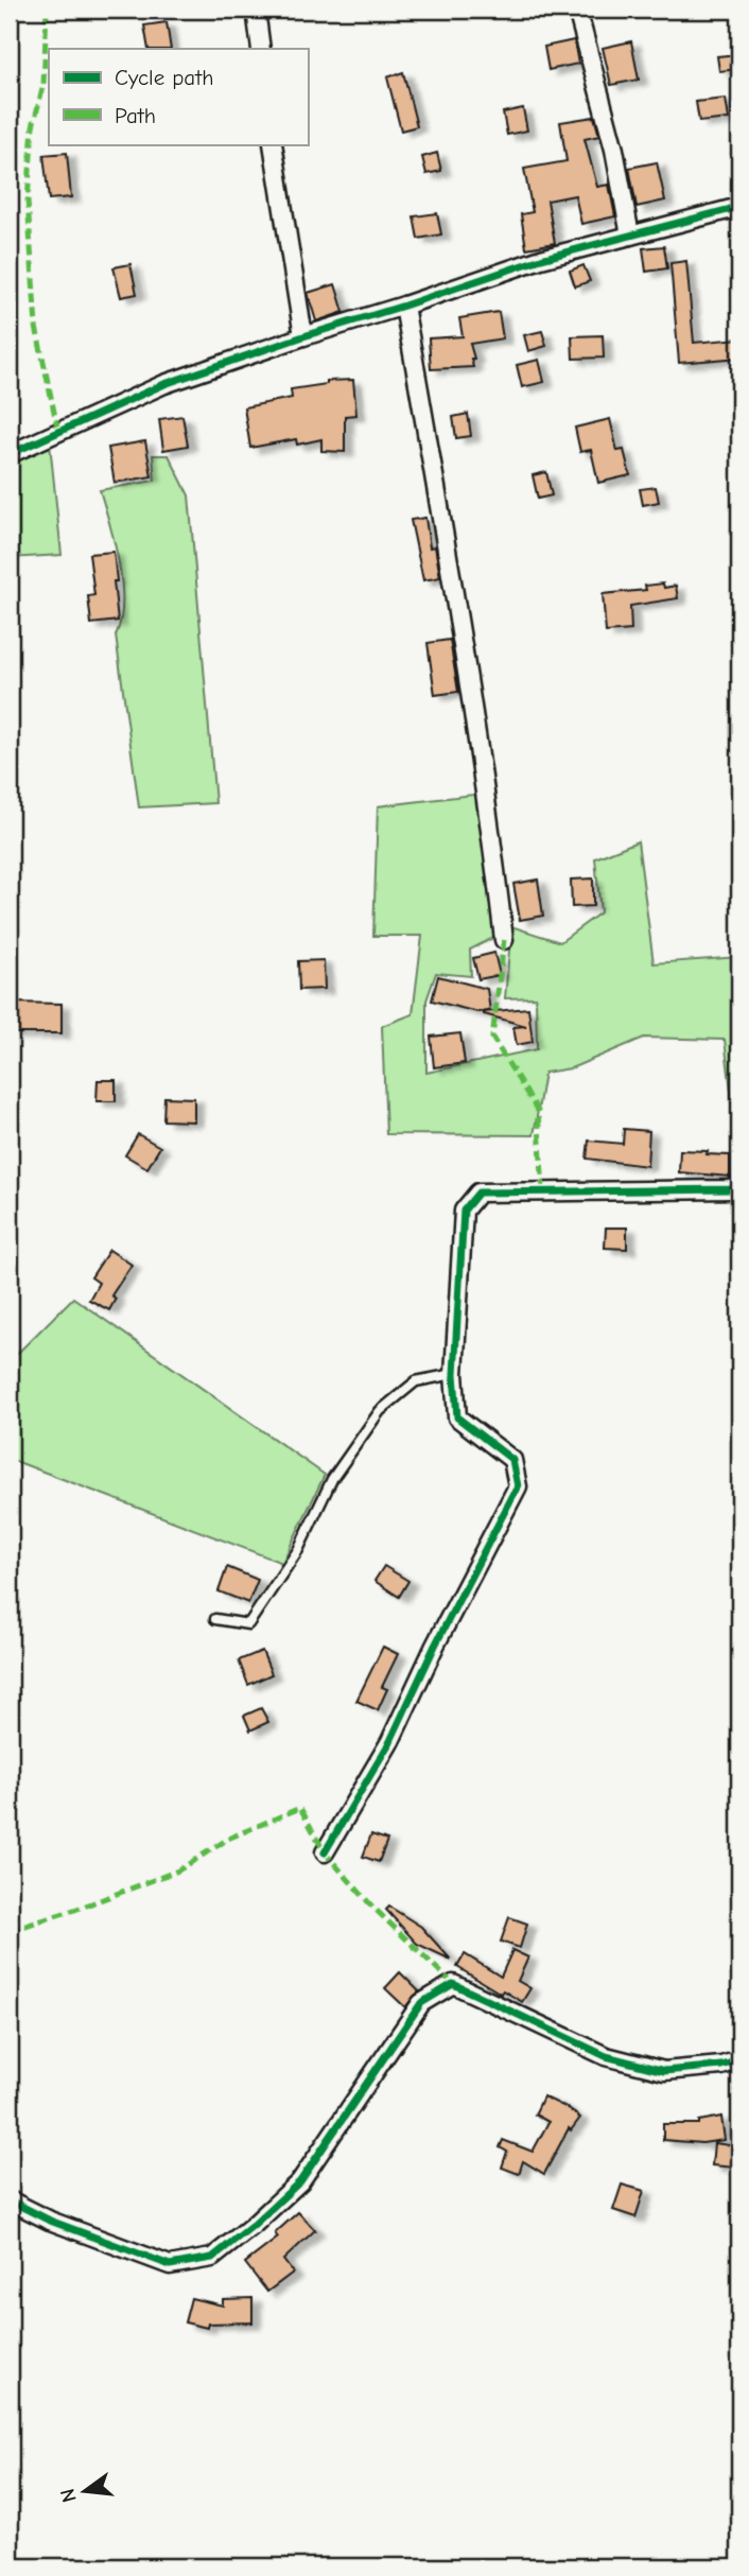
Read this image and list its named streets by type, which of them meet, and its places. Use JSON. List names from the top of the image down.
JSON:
{
  "legend": ["Cycle path", "Path"],
  "north": "left"
}
